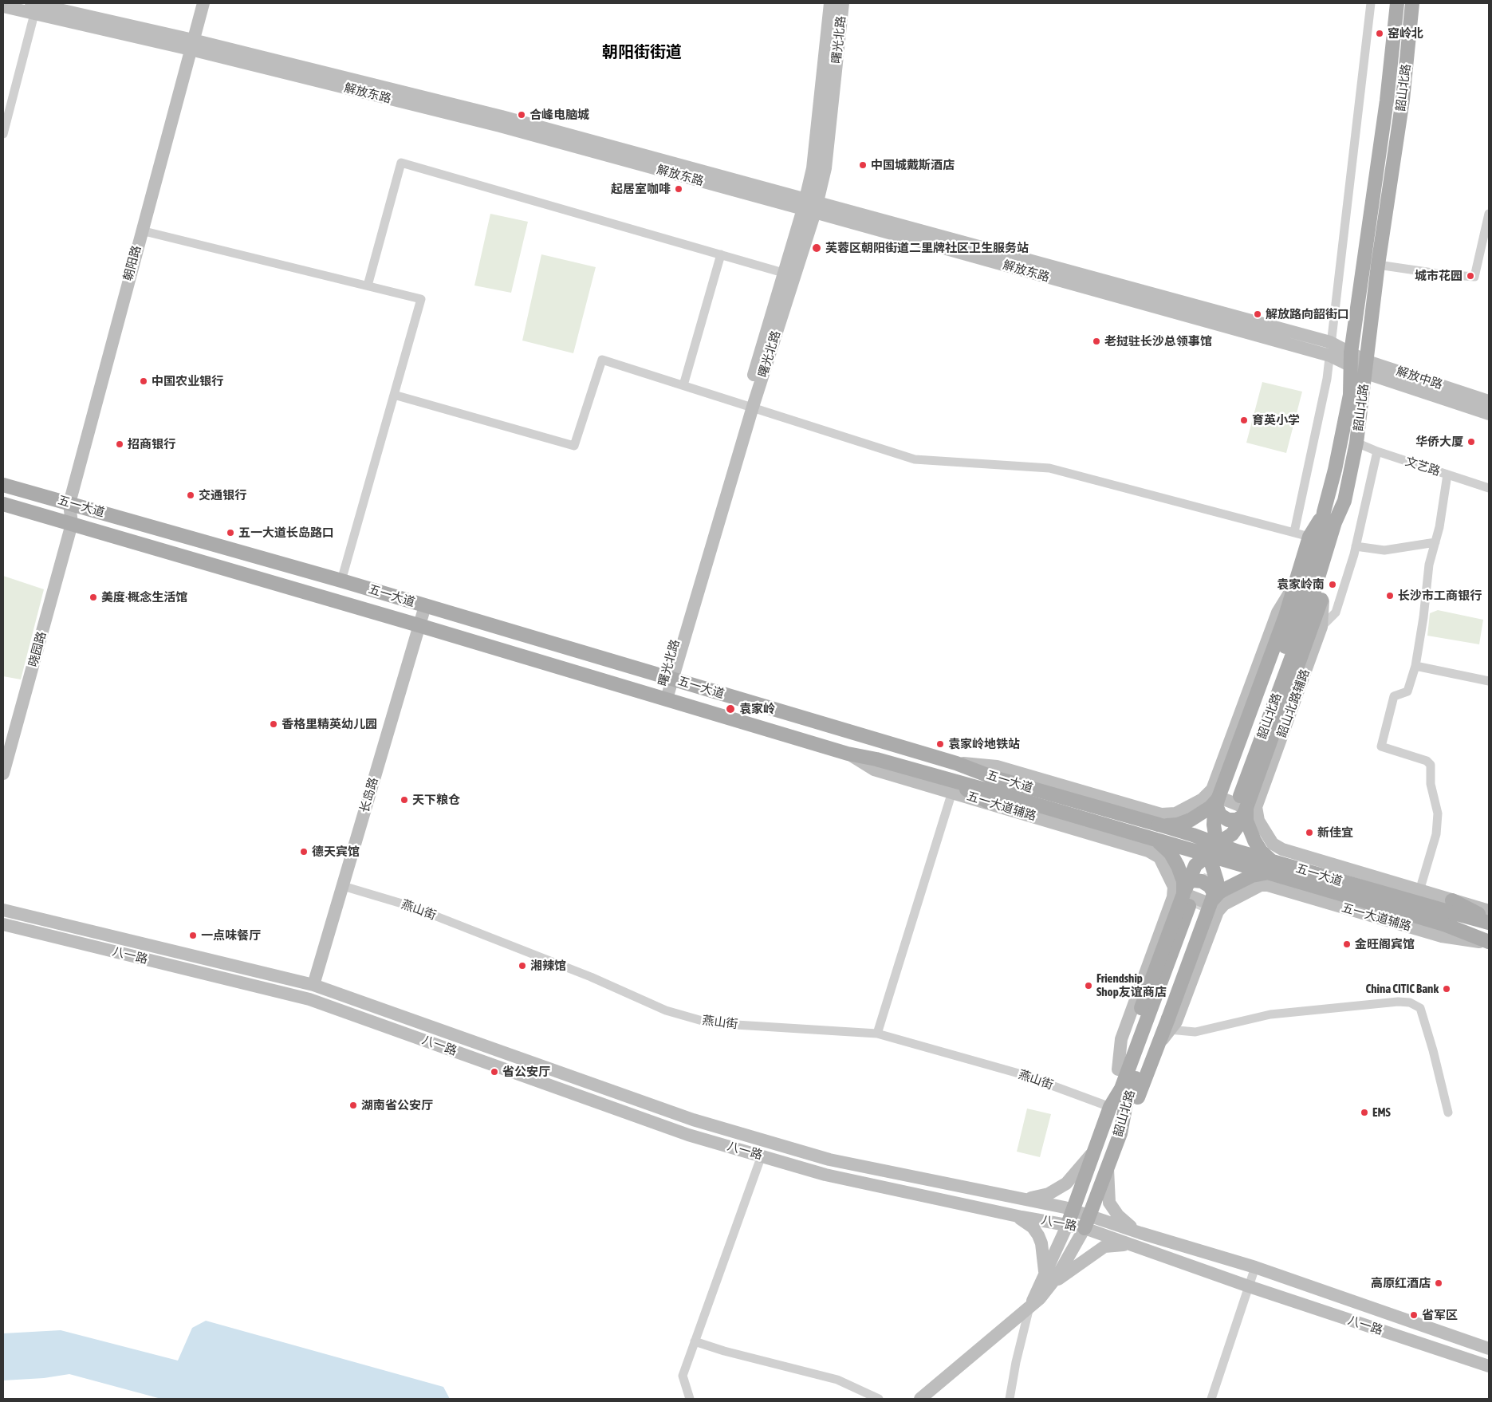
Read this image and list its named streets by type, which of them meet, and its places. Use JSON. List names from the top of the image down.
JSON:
{
  "streets": {
    "main road": [
      "曙光北路",
      "韶山北路",
      "解放东路",
      "朝阳路",
      "解放中路",
      "五一大道",
      "晓园路",
      "长岛路",
      "五一大道辅路",
      "八一路"
    ],
    "street": ["文艺路", "燕山街"]
  },
  "crossings": [
    ["曙光北路", "解放东路"],
    ["曙光北路", "五一大道"],
    ["韶山北路", "解放东路"],
    ["韶山北路", "解放中路"],
    ["韶山北路", "文艺路"],
    ["韶山北路", "燕山街"],
    ["韶山北路", "八一路"],
    ["解放东路", "朝阳路"],
    ["解放东路", "解放中路"],
    ["朝阳路", "五一大道"],
    ["朝阳路", "晓园路"],
    ["五一大道", "晓园路"],
    ["五一大道", "长岛路"],
    ["五一大道", "五一大道辅路"],
    ["长岛路", "燕山街"],
    ["长岛路", "八一路"]
  ],
  "districts": ["朝阳街街道"],
  "places": [
    "窑岭北",
    "合峰电脑城",
    "中国城戴斯酒店",
    "起居室咖啡",
    "芙蓉区朝阳街道二里牌社区卫生服务站",
    "城市花园",
    "解放路向韶街口",
    "老挝驻长沙总领事馆",
    "中国农业银行",
    "育英小学",
    "华侨大厦",
    "招商银行",
    "交通银行",
    "五一大道长岛路口",
    "袁家岭南",
    "长沙市工商银行",
    "美度·概念生活馆",
    "袁家岭",
    "香格里精英幼儿园",
    "袁家岭地铁站",
    "天下粮仓",
    "新佳宜",
    "德天宾馆",
    "一点味餐厅",
    "金旺阁宾馆",
    "湘辣馆",
    "Friendship Shop友谊商店",
    "China CITIC Bank",
    "省公安厅",
    "湖南省公安厅",
    "EMS",
    "高原红酒店",
    "省军区"
  ]
}
